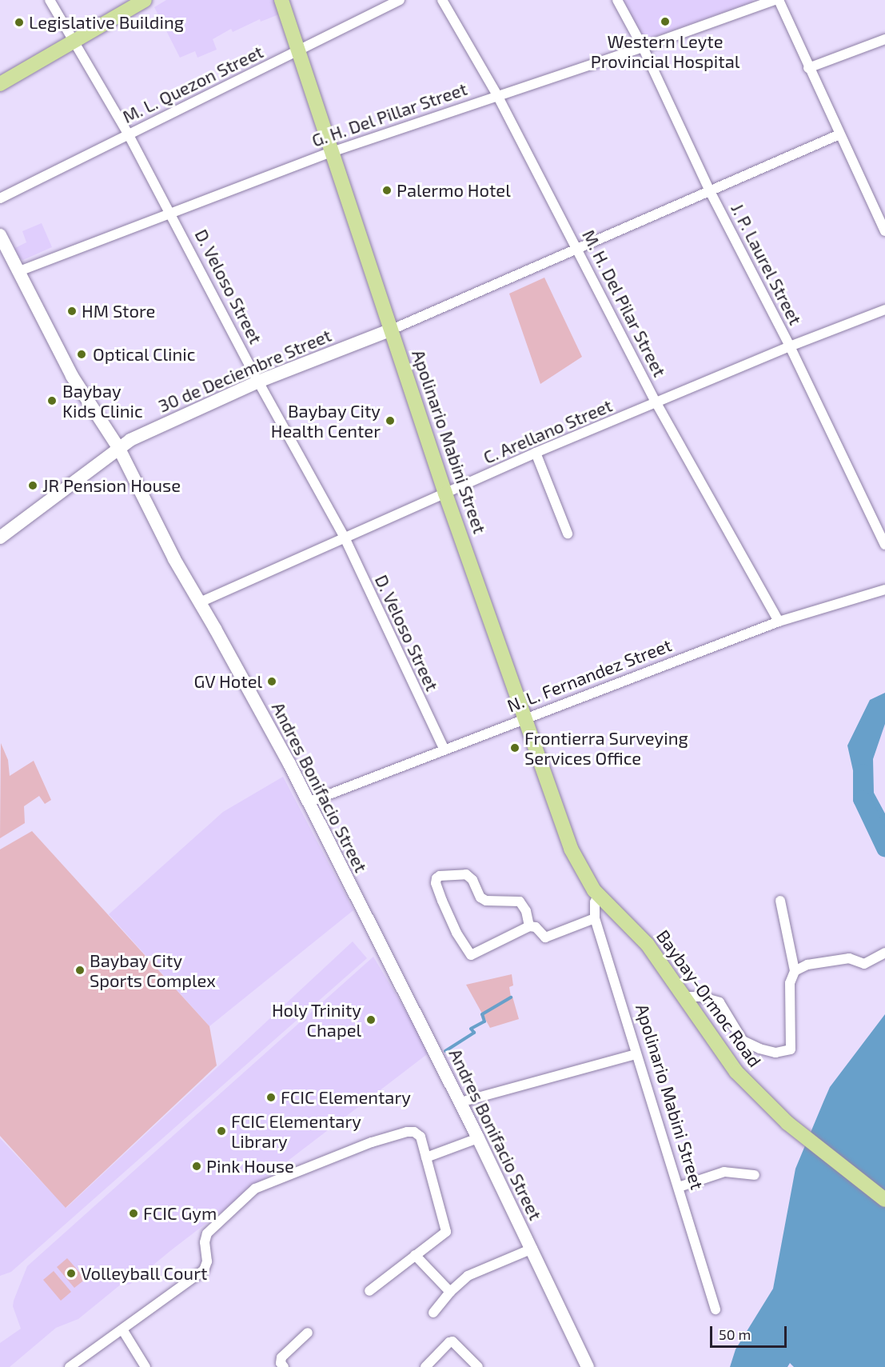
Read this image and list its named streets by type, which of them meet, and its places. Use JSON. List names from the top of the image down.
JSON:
{
  "streets": {
    "main road": ["Apolinario Mabini Street", "Baybay-Ormoc Road"],
    "street": [
      "M. L. Quezon Street",
      "G. H. Del Pillar Street",
      "J. P. Laurel Street",
      "D. Veloso Street",
      "M. H. Del Pilar Street",
      "30 de Deciembre Street",
      "C. Arellano Street",
      "N. L. Fernandez Street",
      "Andres Bonifacio Street"
    ]
  },
  "crossings": [
    ["M. L. Quezon Street", "D. Veloso Street"],
    ["M. L. Quezon Street", "Apolinario Mabini Street"],
    ["G. H. Del Pillar Street", "J. P. Laurel Street"],
    ["G. H. Del Pillar Street", "D. Veloso Street"],
    ["G. H. Del Pillar Street", "M. H. Del Pilar Street"],
    ["G. H. Del Pillar Street", "Apolinario Mabini Street"],
    ["G. H. Del Pillar Street", "Andres Bonifacio Street"],
    ["J. P. Laurel Street", "C. Arellano Street"],
    ["D. Veloso Street", "30 de Deciembre Street"],
    ["D. Veloso Street", "C. Arellano Street"],
    ["D. Veloso Street", "N. L. Fernandez Street"],
    ["M. H. Del Pilar Street", "C. Arellano Street"],
    ["M. H. Del Pilar Street", "N. L. Fernandez Street"],
    ["30 de Deciembre Street", "Apolinario Mabini Street"],
    ["30 de Deciembre Street", "Andres Bonifacio Street"],
    ["C. Arellano Street", "Apolinario Mabini Street"],
    ["C. Arellano Street", "Andres Bonifacio Street"],
    ["Apolinario Mabini Street", "N. L. Fernandez Street"],
    ["Apolinario Mabini Street", "Baybay-Ormoc Road"],
    ["N. L. Fernandez Street", "Andres Bonifacio Street"]
  ],
  "places": [
    "Western Leyte Provincial Hospital",
    "Legislative Building",
    "Palermo Hotel",
    "HM Store",
    "Optical Clinic",
    "Baybay Kids Clinic",
    "Baybay City Health Center",
    "JR Pension House",
    "GV Hotel",
    "Frontierra Surveying Services Office",
    "Baybay City Sports Complex",
    "Holy Trinity Chapel",
    "FCIC Elementary",
    "FCIC Elementary Library",
    "Pink House",
    "FCIC Gym",
    "Volleyball Court"
  ],
  "scale_bar": "50 m"
}
